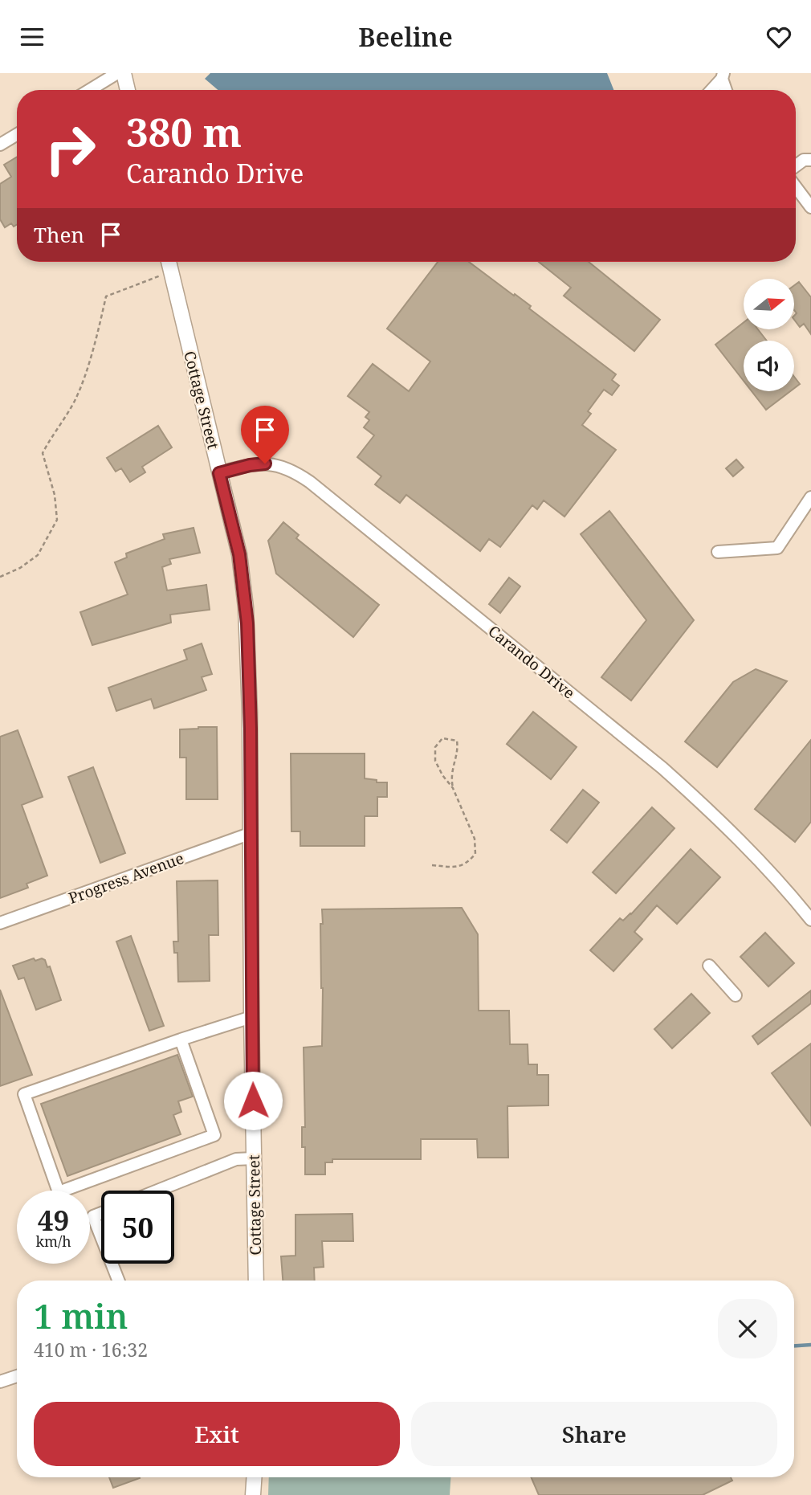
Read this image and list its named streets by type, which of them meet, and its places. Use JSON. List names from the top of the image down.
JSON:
{
  "streets": {
    "main road": ["Cottage Street"],
    "street": ["Carando Drive", "Progress Avenue"]
  },
  "crossings": [
    ["Cottage Street", "Carando Drive"],
    ["Cottage Street", "Progress Avenue"]
  ],
  "north": "right",
  "page": {
    "header": "Beeline",
    "turn": ["380 m", "Carando Drive"],
    "then": "Then",
    "speed": "49 km/h",
    "limit": "50",
    "heading": ["1 min", "410 m · 16:32"],
    "buttons": ["Exit", "Share"]
  }
}
